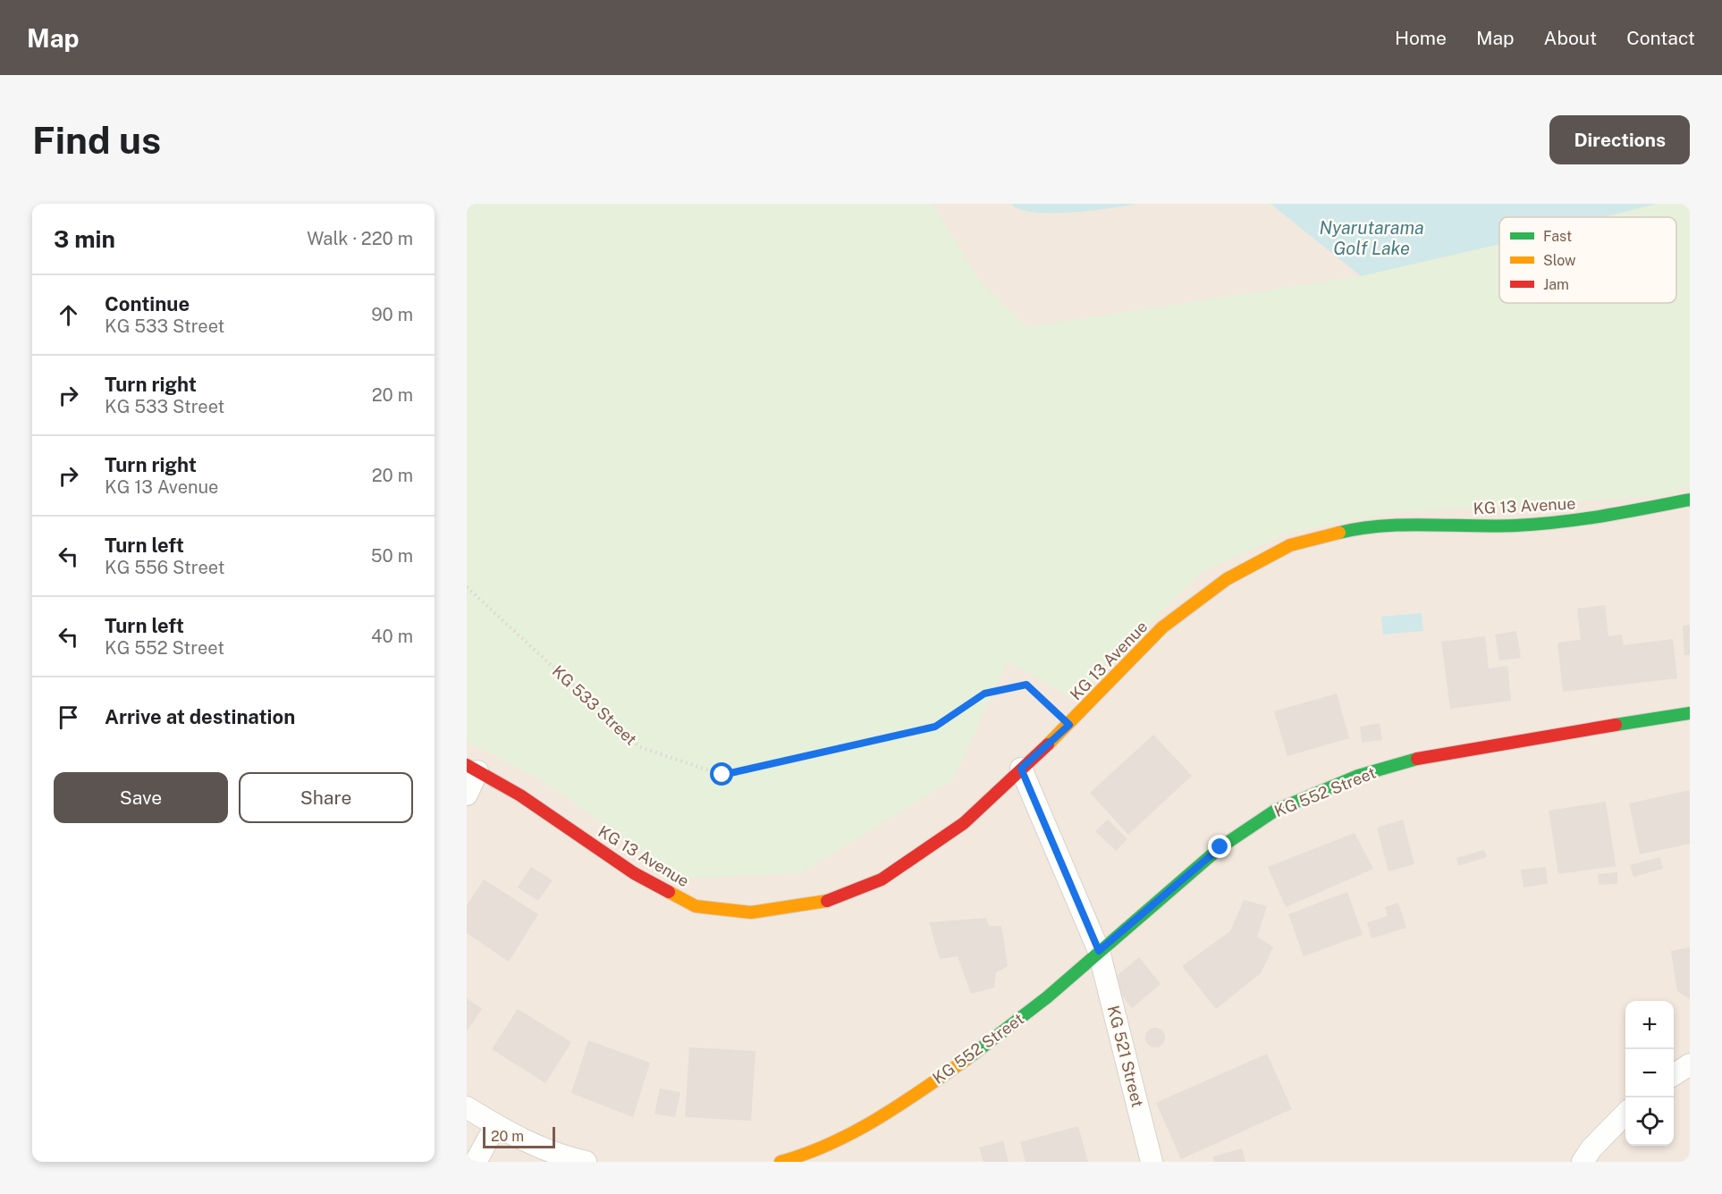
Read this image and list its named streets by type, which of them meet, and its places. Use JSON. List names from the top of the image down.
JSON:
{
  "streets": {
    "street": ["KG 13 Avenue", "KG 552 Street", "KG 521 Street"],
    "path": ["KG 533 Street"]
  },
  "crossings": [
    ["KG 13 Avenue", "KG 533 Street"],
    ["KG 13 Avenue", "KG 521 Street"],
    ["KG 552 Street", "KG 521 Street"]
  ],
  "water": ["Nyarutarama Golf Lake"],
  "legend": ["Fast", "Slow", "Jam"],
  "scale_bar": "20 m",
  "page": {
    "header": "Map",
    "nav": [
      "Home",
      "Map",
      "About",
      "Contact"
    ],
    "buttons": [
      "Directions",
      ["Save", "Share"]
    ],
    "title": "Find us",
    "heading": ["3 min", "Walk · 220 m"],
    "list": [
      ["Continue", "KG 533 Street", "90 m"],
      ["Turn right", "KG 533 Street", "20 m"],
      ["Turn right", "KG 13 Avenue", "20 m"],
      ["Turn left", "KG 556 Street", "50 m"],
      ["Turn left", "KG 552 Street", "40 m"],
      "Arrive at destination"
    ],
    "map_buttons": ["+", "−"],
    "scale": "20 m"
  }
}
